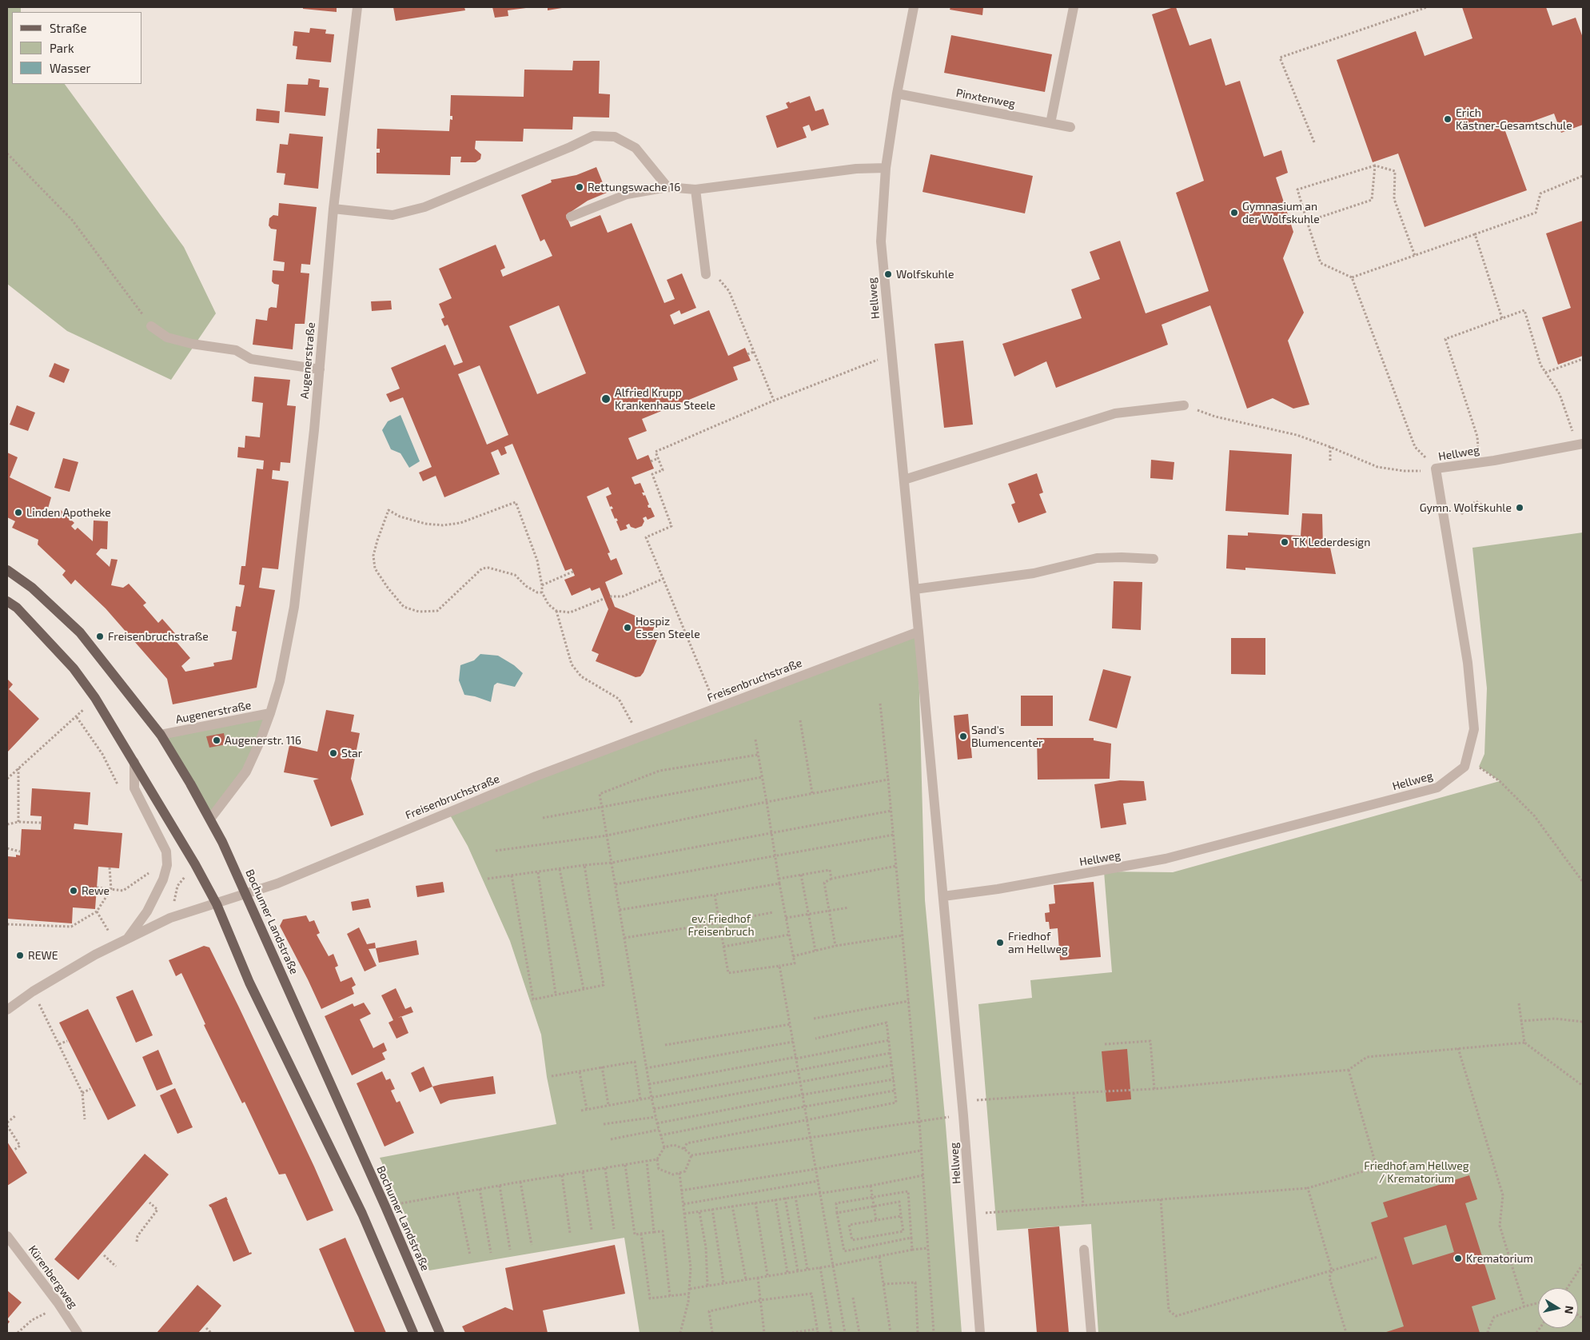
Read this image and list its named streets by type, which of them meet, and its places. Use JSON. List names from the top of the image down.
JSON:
{
  "streets": {
    "main road": ["Bochumer Landstraße"],
    "street": [
      "Pinxtenweg",
      "Hellweg",
      "Augenerstraße",
      "Freisenbruchstraße",
      "Kürenbergweg"
    ]
  },
  "crossings": [
    ["Pinxtenweg", "Hellweg"],
    ["Hellweg", "Freisenbruchstraße"],
    ["Augenerstraße", "Bochumer Landstraße"],
    ["Freisenbruchstraße", "Bochumer Landstraße"]
  ],
  "parks": ["ev. Friedhof Freisenbruch", "Friedhof am Hellweg / Krematorium"],
  "places": [
    "Erich Kästner-Gesamtschule",
    "Rettungswache 16",
    "Gymnasium an der Wolfskuhle",
    "Wolfskuhle",
    "Alfried Krupp Krankenhaus Steele",
    "Gymn. Wolfskuhle",
    "Linden Apotheke",
    "TK Lederdesign",
    "Hospiz Essen Steele",
    "Freisenbruchstraße",
    "Sand's Blumencenter",
    "Augenerstr. 116",
    "Star",
    "Rewe",
    "Friedhof am Hellweg",
    "REWE",
    "Krematorium"
  ],
  "legend": ["Straße", "Park", "Wasser"],
  "north": "right"
}
